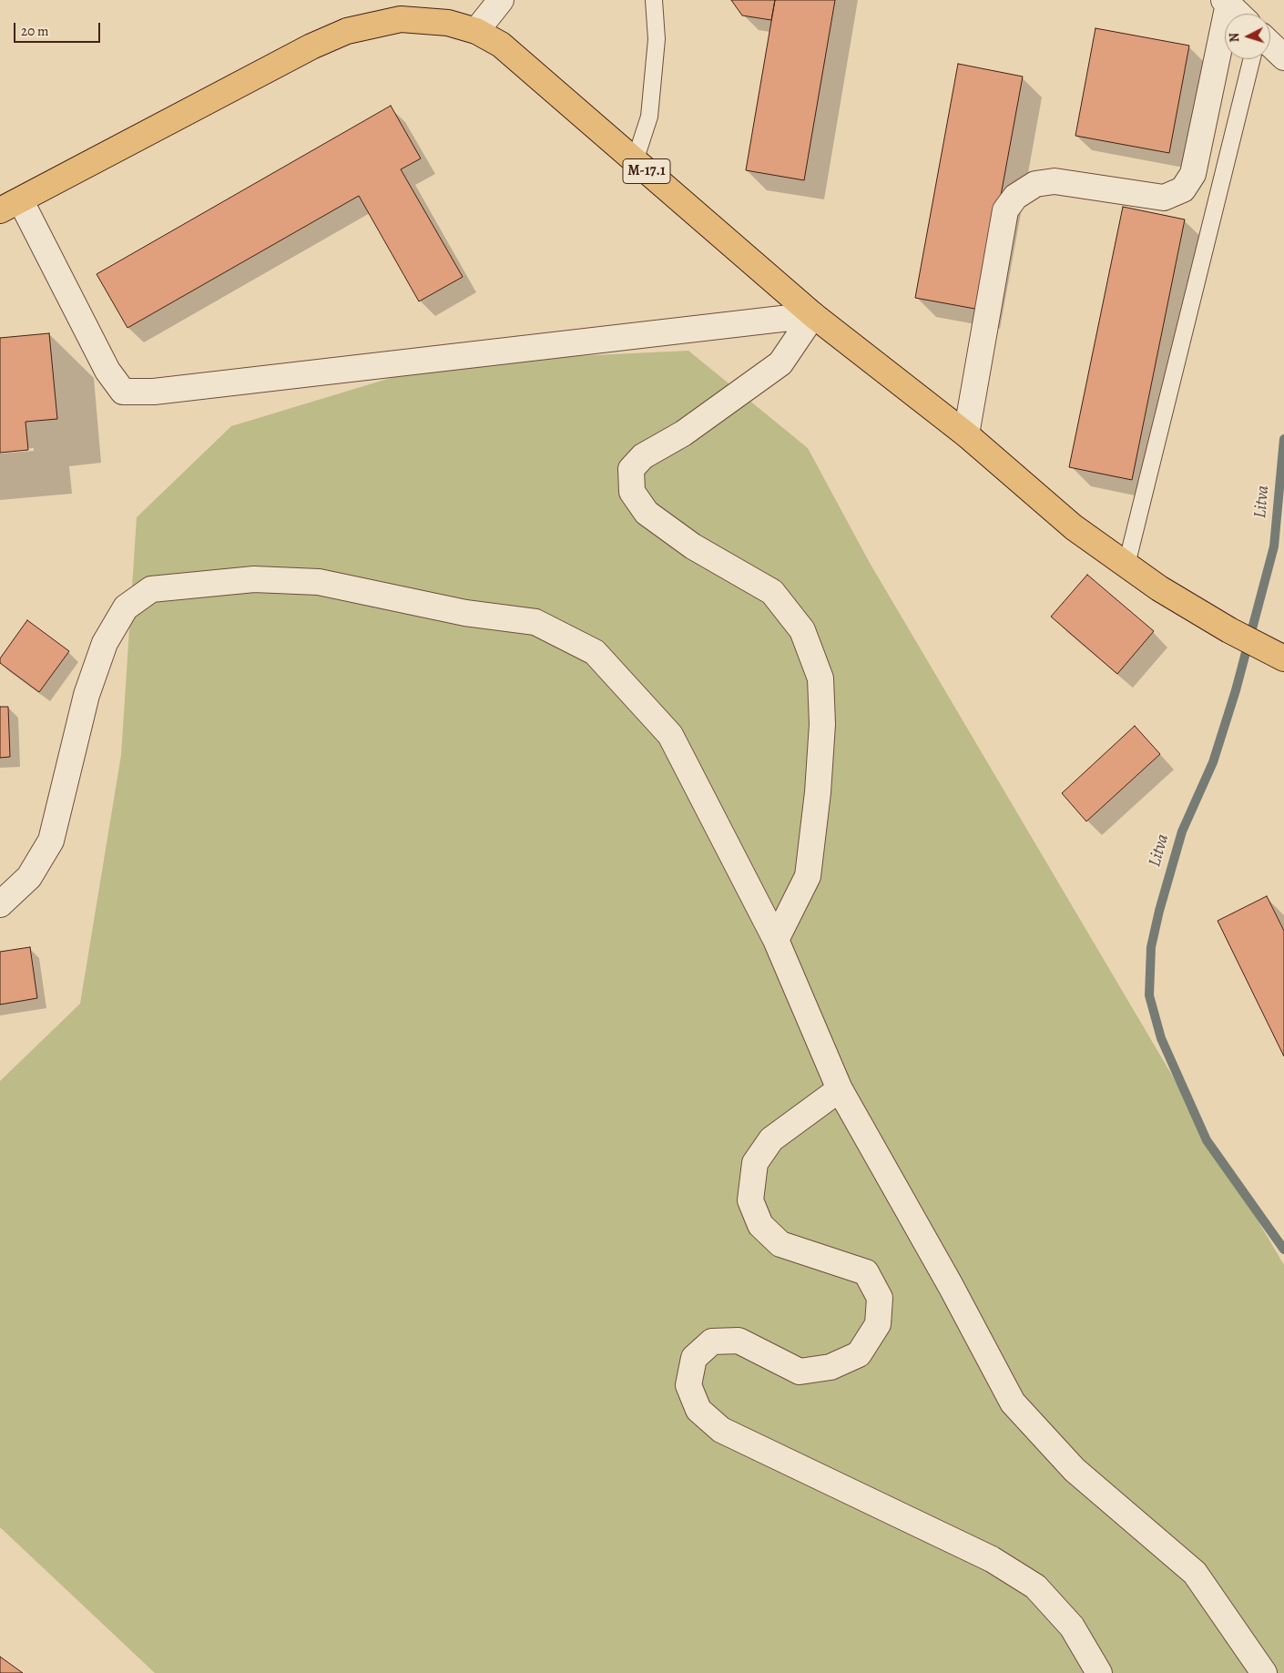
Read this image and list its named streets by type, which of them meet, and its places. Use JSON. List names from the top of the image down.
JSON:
{
  "streets": {
    "main road": ["M-17.1"]
  },
  "water": ["Litva"],
  "scale_bar": "20 m",
  "north": "left"
}
